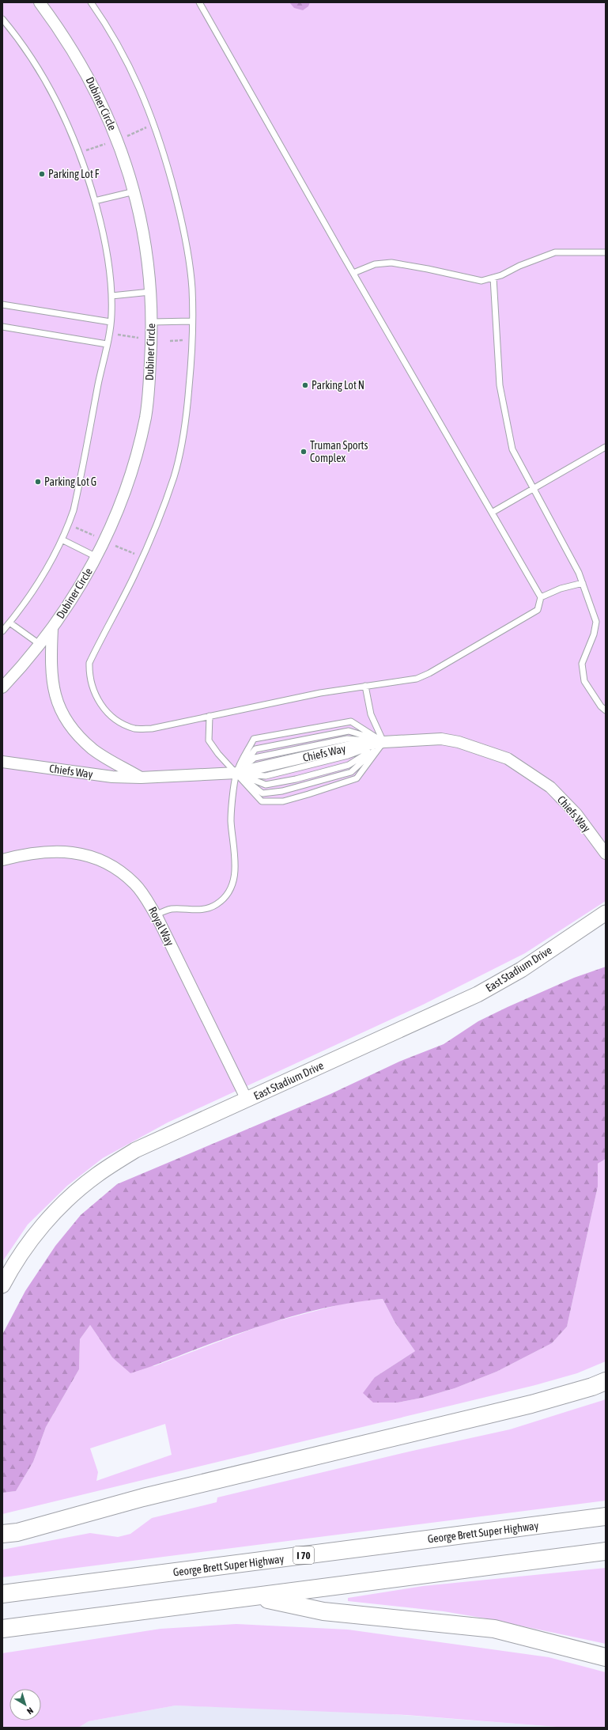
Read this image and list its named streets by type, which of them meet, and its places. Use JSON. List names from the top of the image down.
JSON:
{
  "streets": {
    "highway": ["George Brett Super Highway", "I 70"],
    "main road": ["East Stadium Drive"],
    "street": ["Dubiner Circle", "Chiefs Way", "Royal Way"]
  },
  "crossings": [
    ["Royal Way", "East Stadium Drive"]
  ],
  "places": [
    "Parking Lot F",
    "Parking Lot N",
    "Truman Sports Complex",
    "Parking Lot G"
  ],
  "north": "bottom right"
}
